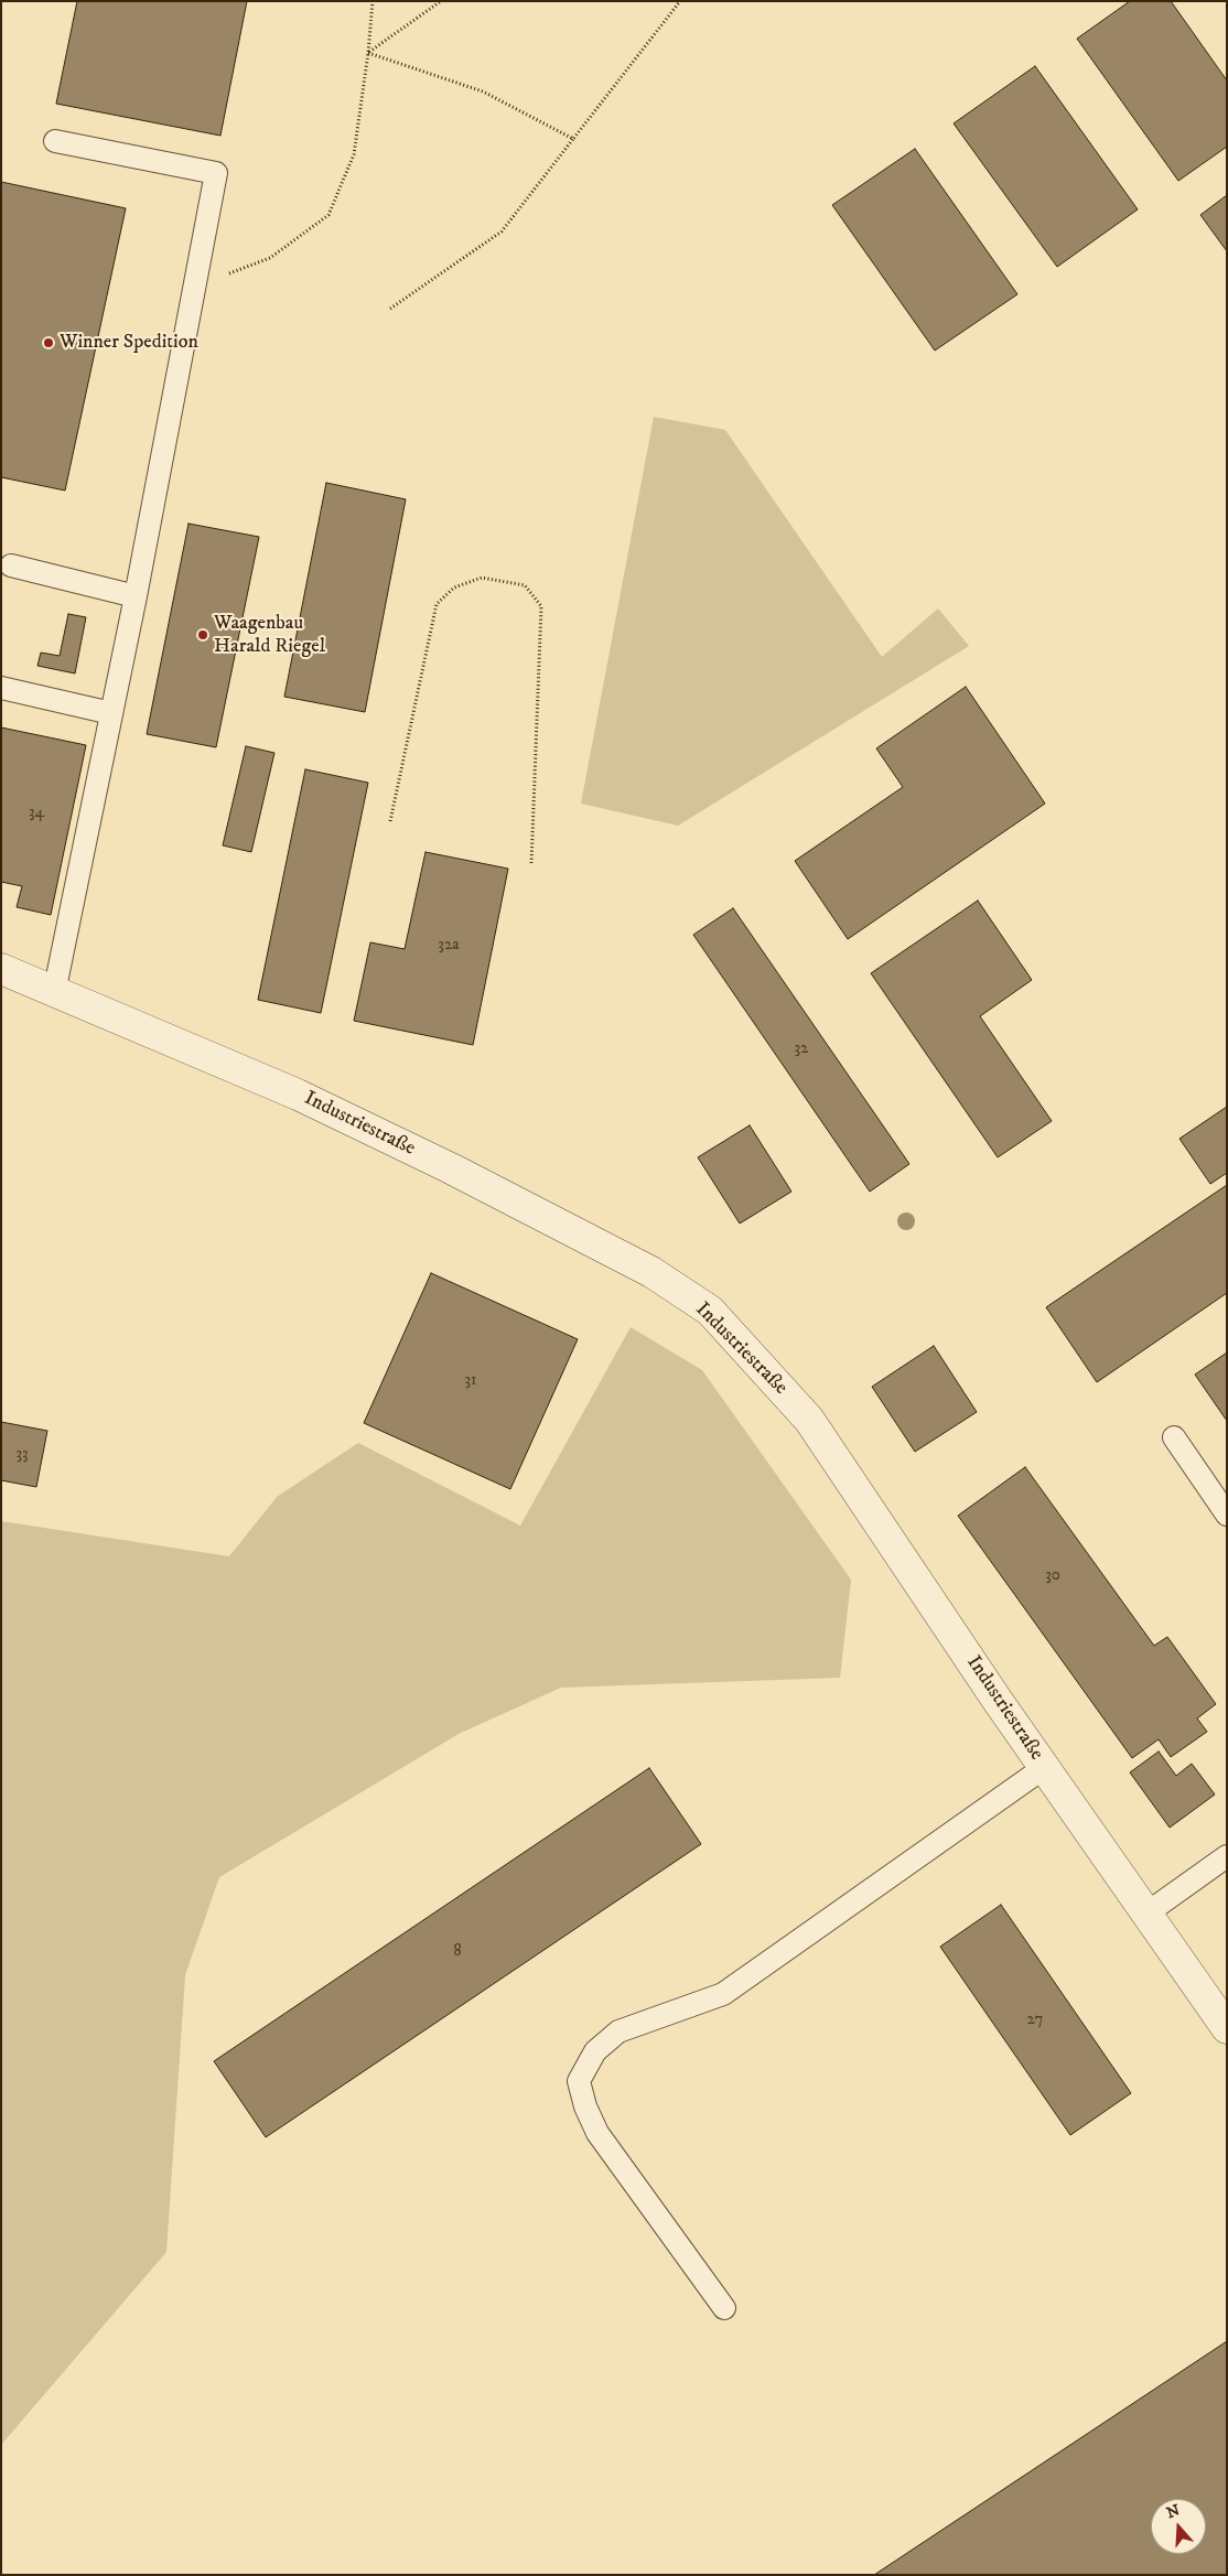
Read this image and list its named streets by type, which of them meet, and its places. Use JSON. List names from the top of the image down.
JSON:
{
  "streets": {
    "street": ["Industriestraße"]
  },
  "places": ["Winner Spedition", "Waagenbau Harald Riegel"],
  "house_numbers": [
    "34",
    "32a",
    "32",
    "31",
    "33",
    "30",
    "8",
    "27"
  ],
  "north": "top"
}
